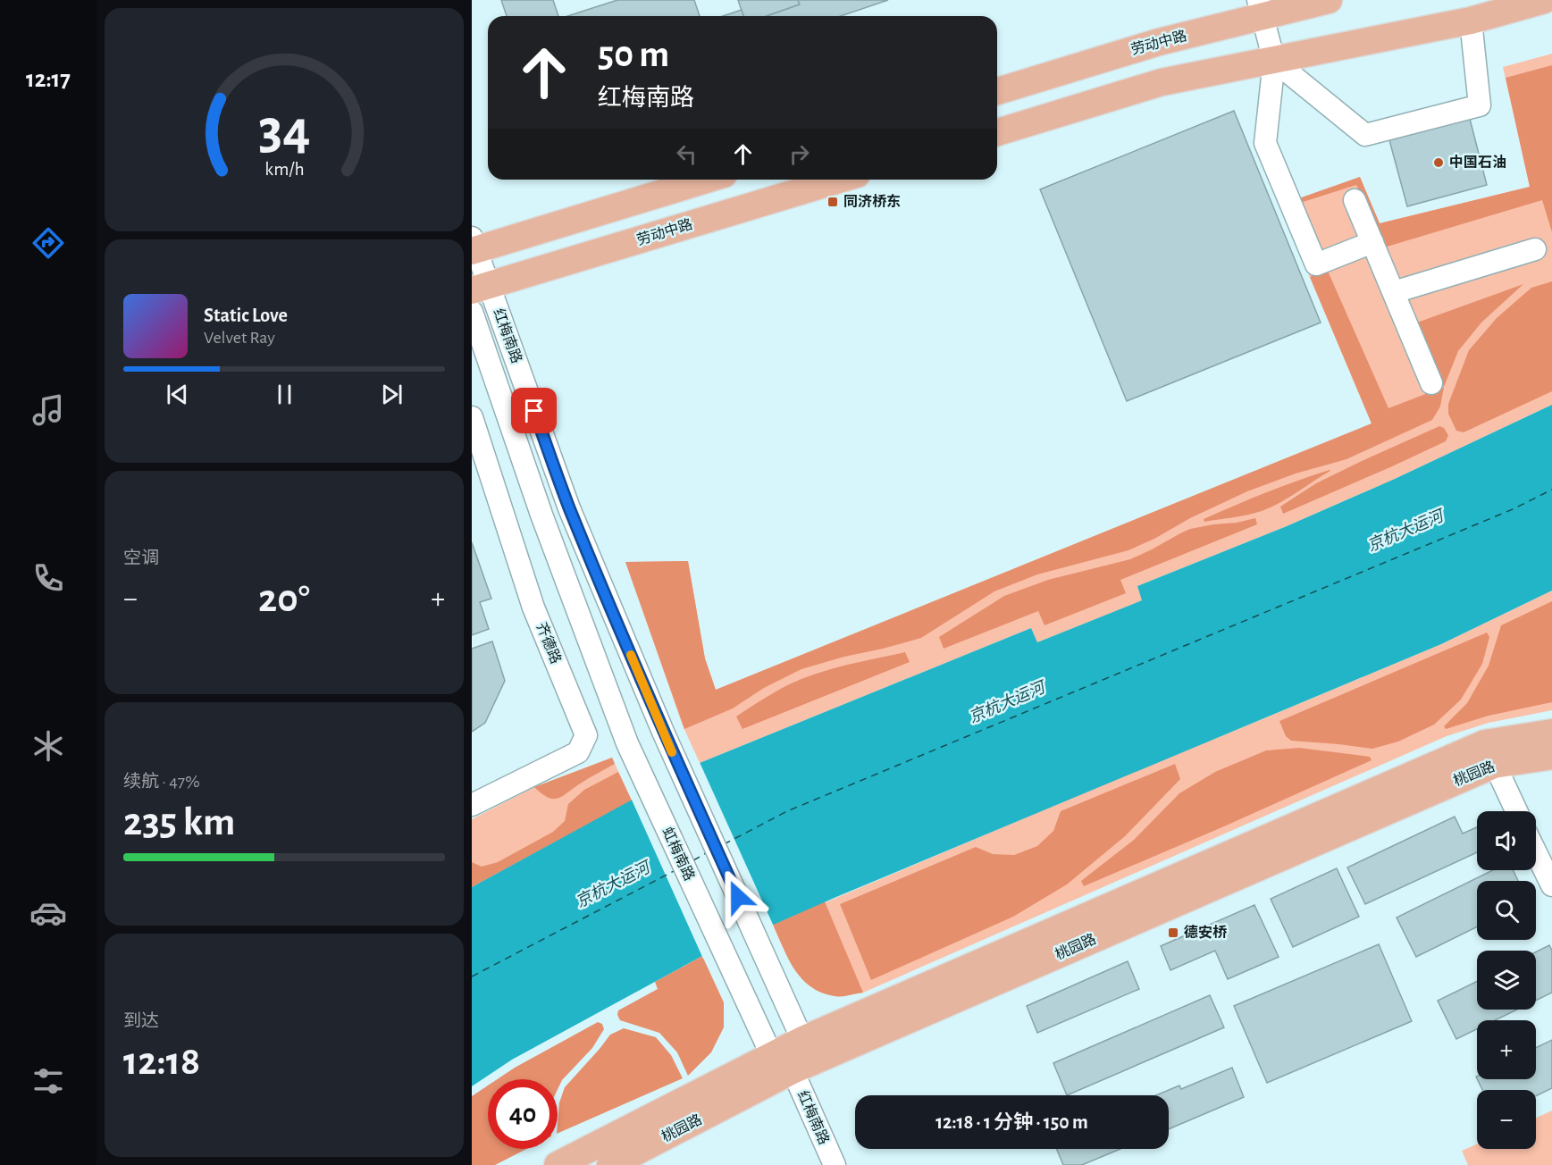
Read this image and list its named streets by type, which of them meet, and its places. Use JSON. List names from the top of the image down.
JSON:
{
  "streets": {
    "main road": ["劳动中路", "桃园路"],
    "street": ["红梅南路", "齐德路", "虹梅南路"]
  },
  "crossings": [
    ["劳动中路", "红梅南路"],
    ["红梅南路", "桃园路"],
    ["红梅南路", "虹梅南路"]
  ],
  "water": ["京杭大运河"],
  "places": {
    "other": ["中国石油"],
    "transit": ["同济桥东", "德安桥"]
  },
  "page": {
    "tabs": "12:17",
    "turn": ["50 m", "红梅南路"],
    "song": ["Static Love", "Velvet Ray"],
    "tile": [
      "空调",
      ["续航 · 47%", "235 km"],
      ["到达", "12:18"]
    ],
    "heat": ["−", "20°", "+"],
    "map_buttons": ["+", "−"],
    "limit": "40",
    "trip": "12:18 · 1 分钟 · 150 m",
    "gauge": ["34", "km/h"]
  }
}
